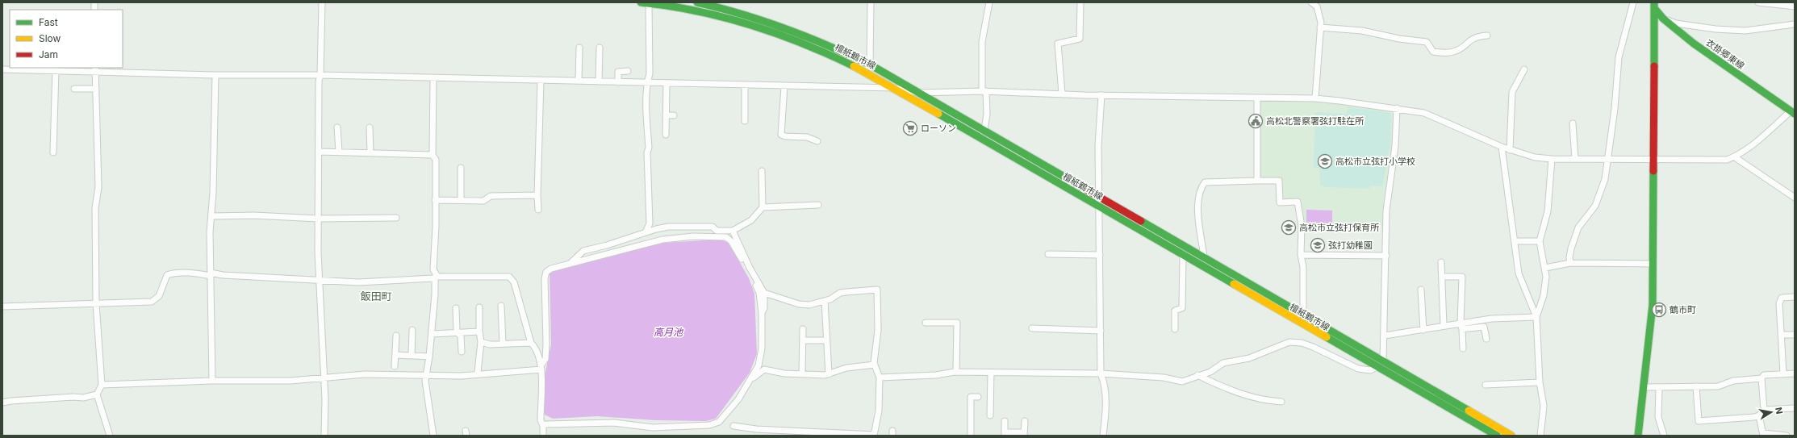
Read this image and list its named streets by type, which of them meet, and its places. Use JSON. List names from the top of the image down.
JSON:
{
  "streets": {
    "main road": ["衣掛郷東線", "檀紙鶴市線"]
  },
  "districts": ["飯田町"],
  "water": ["高月池"],
  "places": {
    "public building": ["高松北警察署弦打駐在所"],
    "supermarket": ["ローソン"],
    "school or university": ["高松市立弦打小学校", "高松市立弦打保育所", "弦打幼稚園"],
    "bus stop": ["鶴市町"]
  },
  "legend": ["Fast", "Slow", "Jam"],
  "north": "right"
}
